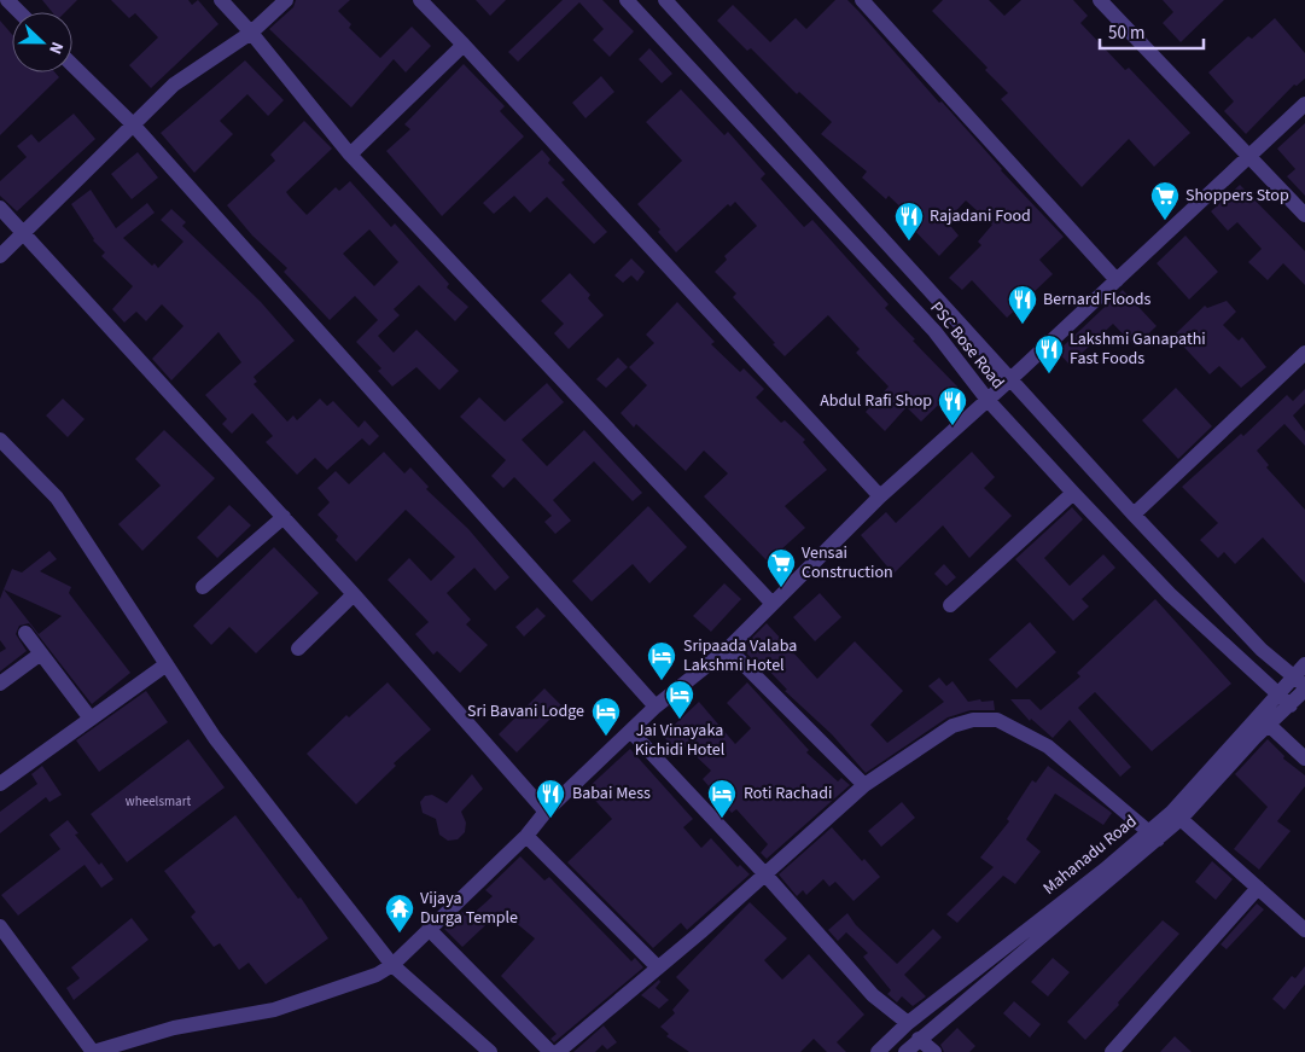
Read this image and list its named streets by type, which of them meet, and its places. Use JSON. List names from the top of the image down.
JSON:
{
  "streets": {
    "street": ["PSC Bose Road", "Mahanadu Road"]
  },
  "crossings": [
    ["PSC Bose Road", "Mahanadu Road"]
  ],
  "places": {
    "supermarket": ["Shoppers Stop", "Vensai Construction"],
    "restaurant": [
      "Rajadani Food",
      "Bernard Floods",
      "Lakshmi Ganapathi Fast Foods",
      "Abdul Rafi Shop",
      "Babai Mess"
    ],
    "hotel": [
      "Sripaada Valaba Lakshmi Hotel",
      "Jai Vinayaka Kichidi Hotel",
      "Sri Bavani Lodge",
      "Roti Rachadi"
    ],
    "temple": ["Vijaya Durga Temple"]
  },
  "house_numbers": ["wheelsmart"],
  "scale_bar": "50 m",
  "north": "right"
}
